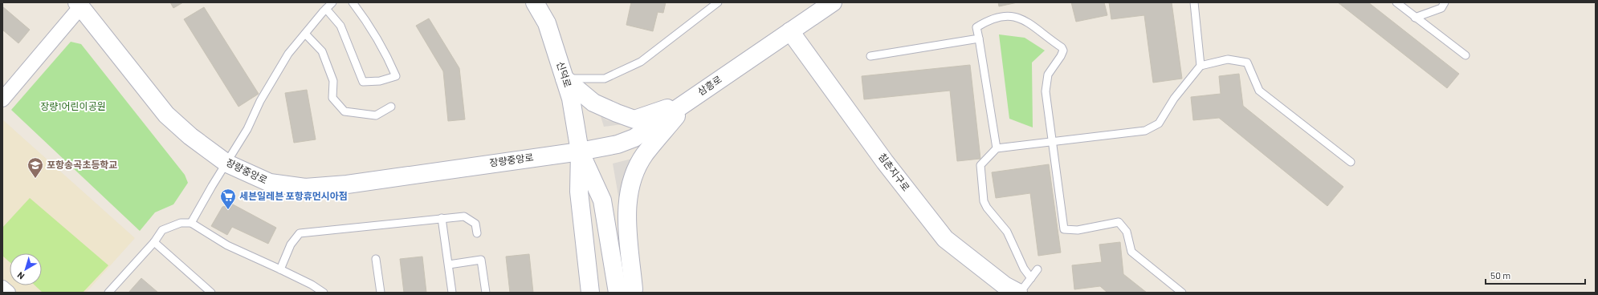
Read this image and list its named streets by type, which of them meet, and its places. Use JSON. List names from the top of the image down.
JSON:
{
  "streets": {
    "main road": [
      "신덕로",
      "삼흥로",
      "장량중앙로",
      "침촌지구로"
    ]
  },
  "crossings": [
    ["신덕로", "삼흥로"],
    ["신덕로", "장량중앙로"],
    ["삼흥로", "장량중앙로"],
    ["삼흥로", "침촌지구로"]
  ],
  "parks": ["장량1어린이공원"],
  "places": {
    "school or university": ["포항송곡초등학교"],
    "supermarket": ["세븐일레븐 포항휴먼시아점"]
  },
  "scale_bar": "50 m",
  "north": "bottom left"
}
